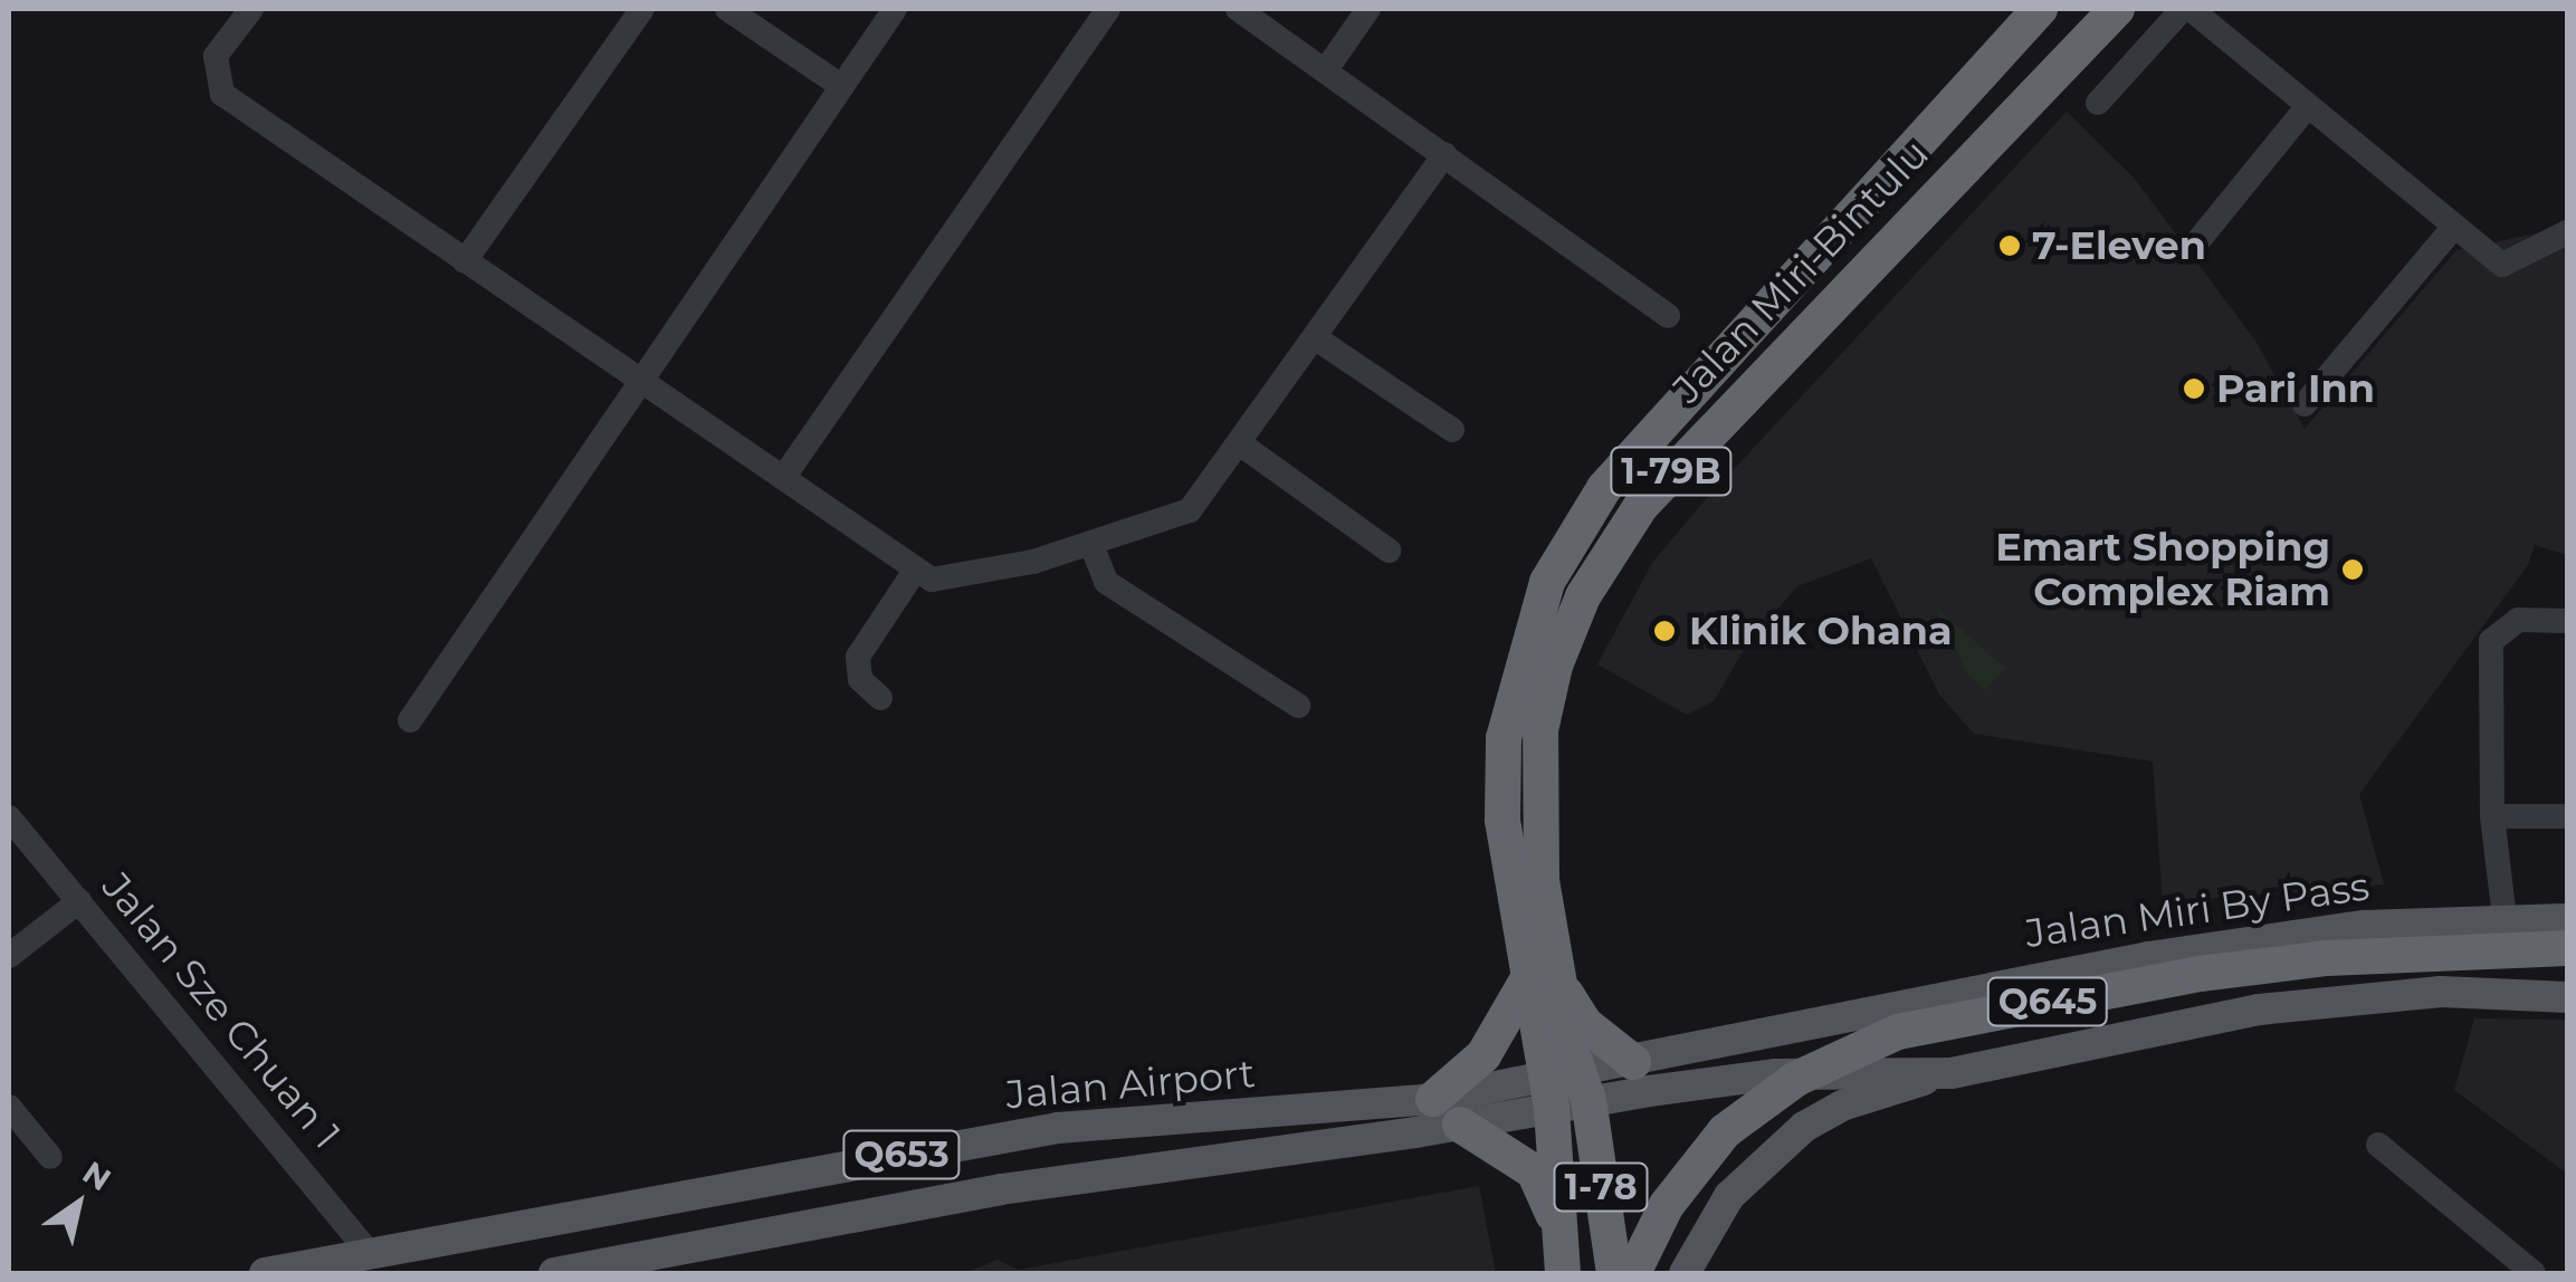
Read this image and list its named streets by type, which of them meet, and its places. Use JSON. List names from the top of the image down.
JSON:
{
  "streets": {
    "highway": [
      "Jalan Miri-Bintulu",
      "1-79B",
      "Q645",
      "1-78"
    ],
    "main road": ["Jalan Miri By Pass", "Jalan Airport", "Q653"],
    "street": ["Jalan Sze Chuan 1"]
  },
  "crossings": [
    ["Jalan Miri-Bintulu", "Jalan Miri By Pass"],
    ["Jalan Miri-Bintulu", "Q645"],
    ["Jalan Miri-Bintulu", "Jalan Airport"],
    ["Jalan Miri By Pass", "Q645"],
    ["Jalan Miri By Pass", "Jalan Airport"],
    ["Q645", "Jalan Airport"],
    ["Jalan Sze Chuan 1", "Jalan Airport"]
  ],
  "places": [
    "7-Eleven",
    "Pari Inn",
    "Emart Shopping Complex Riam",
    "Klinik Ohana"
  ],
  "north": "top right"
}
